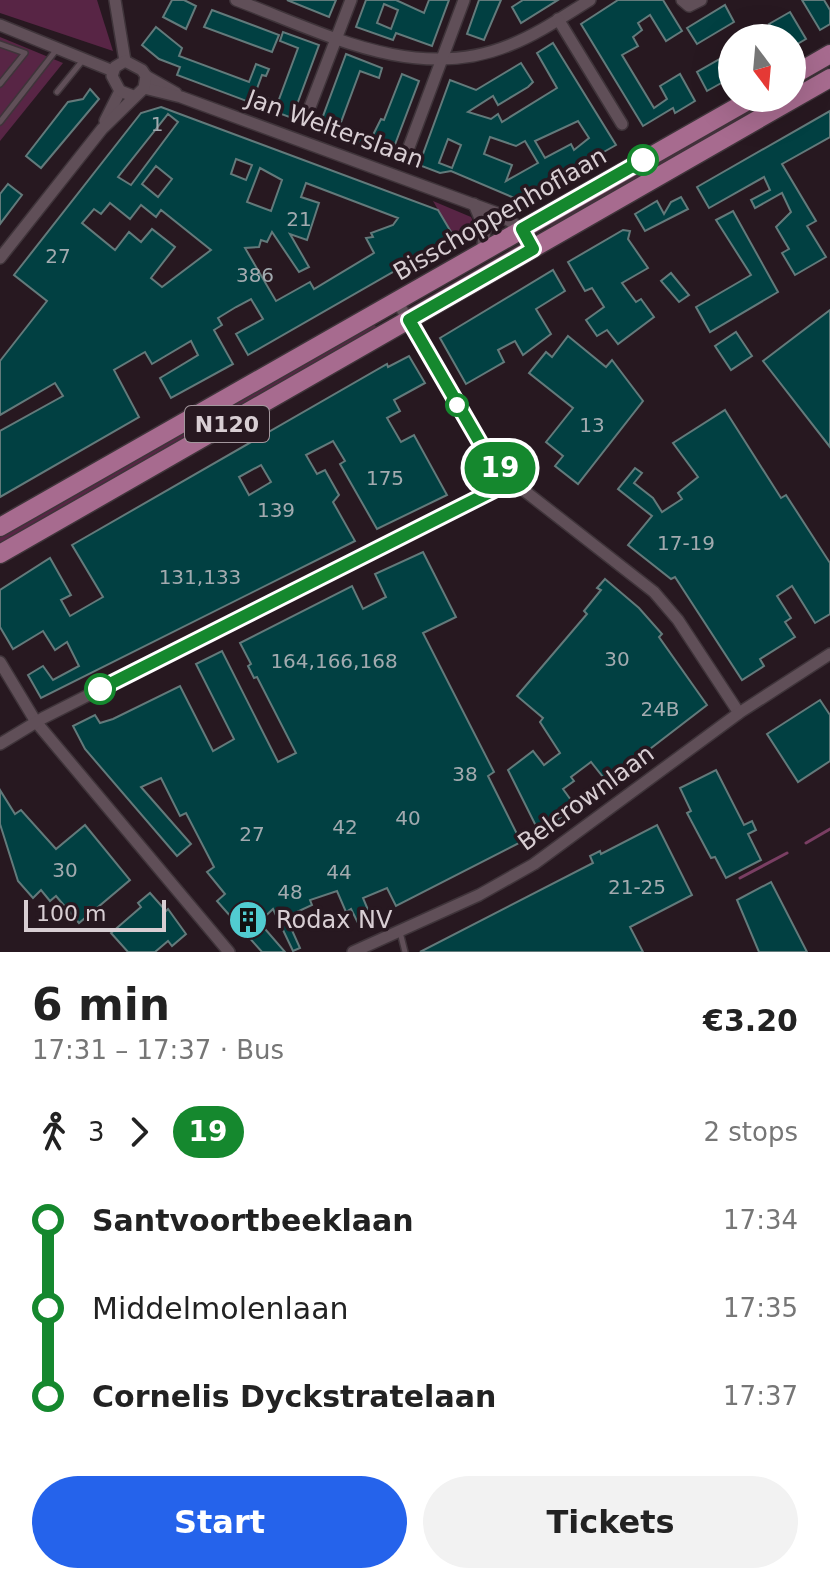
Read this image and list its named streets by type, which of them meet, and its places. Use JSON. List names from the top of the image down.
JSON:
{
  "streets": {
    "main road": ["Bisschoppenhoflaan", "N120"],
    "street": ["Jan Welterslaan", "Belcrownlaan"]
  },
  "crossings": [
    ["Jan Welterslaan", "Bisschoppenhoflaan"]
  ],
  "places": {
    "building": ["Rodax NV"]
  },
  "lines": ["bus line 19"],
  "house_numbers": [
    "1",
    "21",
    "27",
    "386",
    "13",
    "175",
    "139",
    "17-19",
    "131,133",
    "30",
    "164,166,168",
    "24B",
    "38",
    "40",
    "42",
    "27",
    "30",
    "44",
    "21-25",
    "48"
  ],
  "scale_bar": "100 m",
  "north": "bottom",
  "page": {
    "on_map": "19",
    "scale": "100 m",
    "heading": ["6 min", "17:31 – 17:37 · Bus", "€3.20"],
    "legs": ["3", "19", "2 stops"],
    "list": [
      {
        "name": "Santvoortbeeklaan",
        "value": "17:34"
      },
      {
        "name": "Middelmolenlaan",
        "value": "17:35"
      },
      {
        "name": "Cornelis Dyckstratelaan",
        "value": "17:37"
      }
    ],
    "buttons": ["Start", "Tickets"]
  }
}
